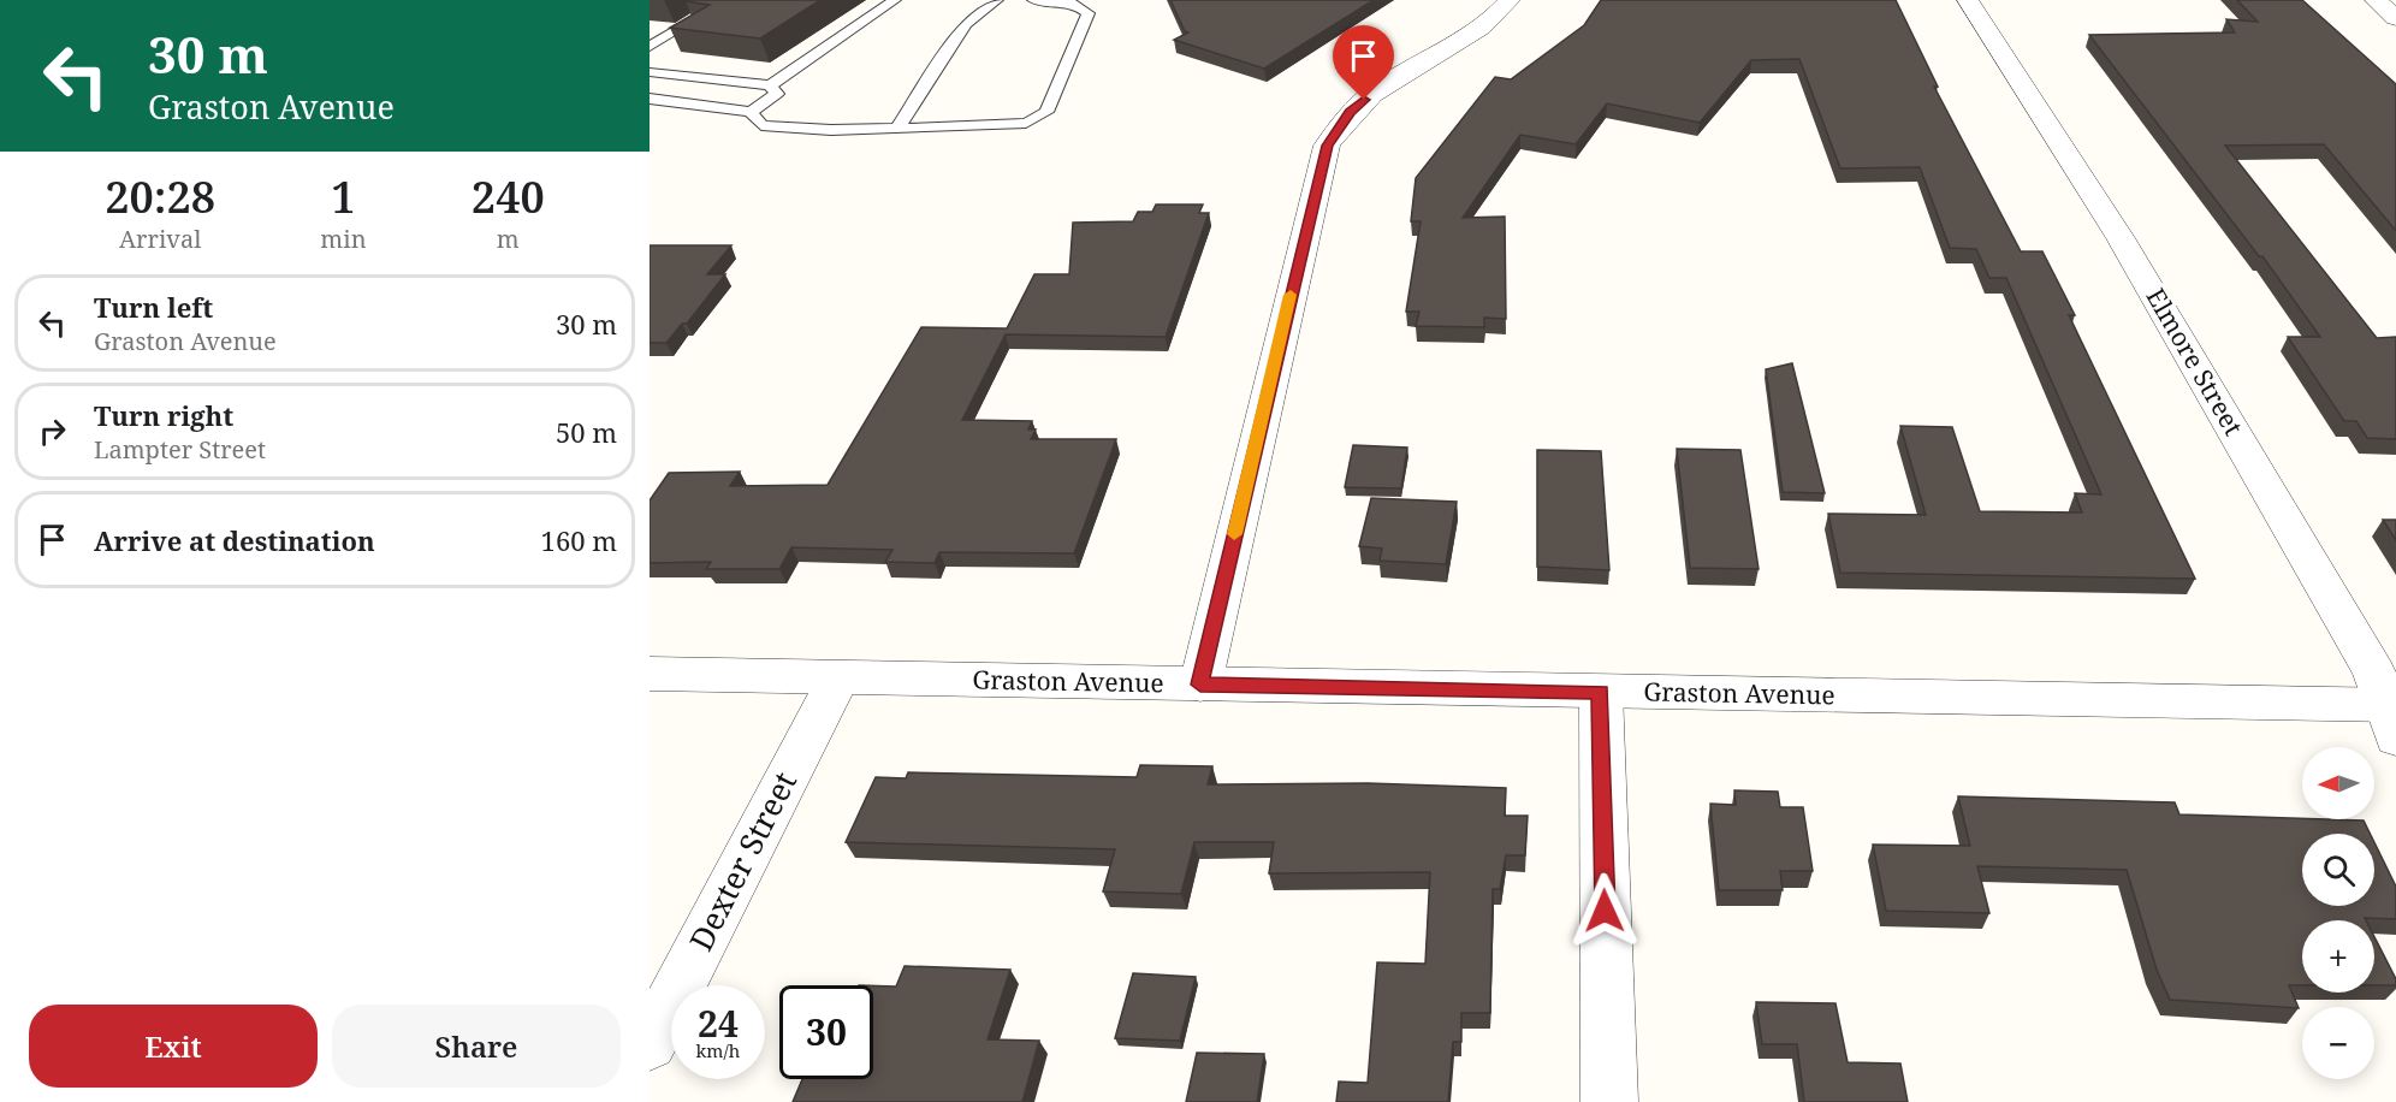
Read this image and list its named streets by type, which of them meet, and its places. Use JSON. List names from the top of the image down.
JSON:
{
  "streets": {
    "street": ["Elmore Street", "Graston Avenue", "Dexter Street"]
  },
  "crossings": [
    ["Elmore Street", "Graston Avenue"],
    ["Graston Avenue", "Dexter Street"]
  ],
  "north": "left",
  "page": {
    "turn": ["30 m", "Graston Avenue"],
    "eta": [
      "20:28",
      "Arrival",
      "1",
      "min",
      "240",
      "m"
    ],
    "list": [
      {
        "name": "Turn left",
        "note": "Graston Avenue",
        "value": "30 m"
      },
      {
        "name": "Turn right",
        "note": "Lampter Street",
        "value": "50 m"
      },
      {
        "name": "Arrive at destination",
        "value": "160 m"
      }
    ],
    "map_buttons": ["+", "−"],
    "speed": "24 km/h",
    "limit": "30",
    "buttons": ["Exit", "Share"]
  }
}
